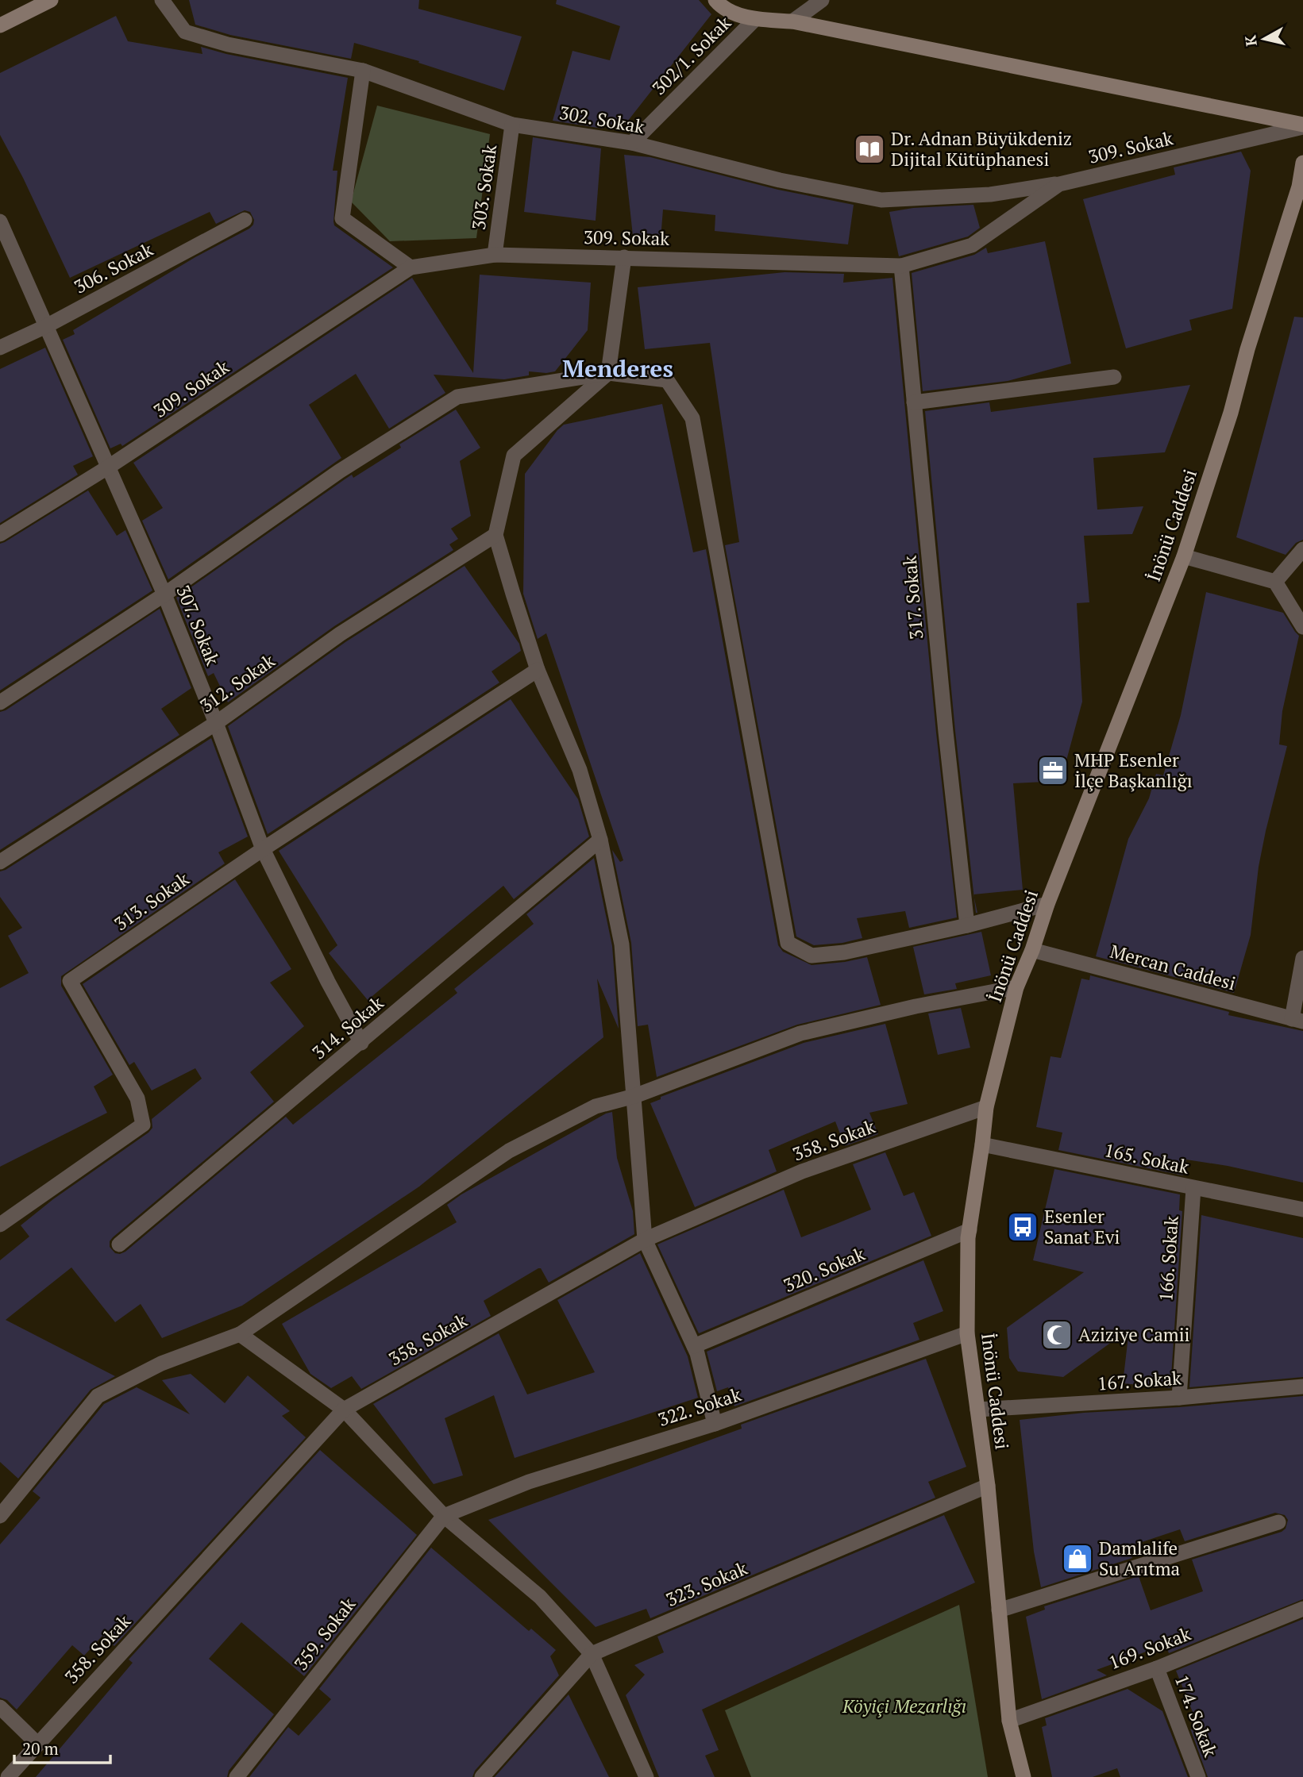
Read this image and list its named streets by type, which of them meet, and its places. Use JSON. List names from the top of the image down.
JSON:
{
  "streets": {
    "main road": ["İnönü Caddesi"],
    "street": [
      "302/1. Sokak",
      "302. Sokak",
      "309. Sokak",
      "303. Sokak",
      "306. Sokak",
      "317. Sokak",
      "307. Sokak",
      "312. Sokak",
      "313. Sokak",
      "Mercan Caddesi",
      "314. Sokak",
      "358. Sokak",
      "165. Sokak",
      "166. Sokak",
      "320. Sokak",
      "167. Sokak",
      "322. Sokak",
      "323. Sokak",
      "359. Sokak",
      "169. Sokak",
      "174. Sokak"
    ]
  },
  "crossings": [
    ["302/1. Sokak", "302. Sokak"],
    ["302. Sokak", "309. Sokak"],
    ["302. Sokak", "303. Sokak"],
    ["309. Sokak", "303. Sokak"],
    ["309. Sokak", "317. Sokak"],
    ["309. Sokak", "307. Sokak"],
    ["306. Sokak", "307. Sokak"],
    ["İnönü Caddesi", "Mercan Caddesi"],
    ["İnönü Caddesi", "358. Sokak"],
    ["İnönü Caddesi", "165. Sokak"],
    ["İnönü Caddesi", "320. Sokak"],
    ["İnönü Caddesi", "167. Sokak"],
    ["İnönü Caddesi", "322. Sokak"],
    ["İnönü Caddesi", "323. Sokak"],
    ["İnönü Caddesi", "169. Sokak"],
    ["307. Sokak", "312. Sokak"],
    ["307. Sokak", "313. Sokak"],
    ["307. Sokak", "314. Sokak"],
    ["165. Sokak", "166. Sokak"],
    ["166. Sokak", "167. Sokak"],
    ["322. Sokak", "359. Sokak"],
    ["169. Sokak", "174. Sokak"]
  ],
  "districts": ["Menderes"],
  "parks": ["Köyiçi Mezarlığı"],
  "places": {
    "library": ["Dr. Adnan Büyükdeniz Dijital Kütüphanesi"],
    "office": ["MHP Esenler İlçe Başkanlığı"],
    "bus stop": ["Esenler Sanat Evi"],
    "mosque": ["Aziziye Camii"],
    "shop": ["Damlalife Su Arıtma"]
  },
  "scale_bar": "20 m",
  "north": "left"
}
